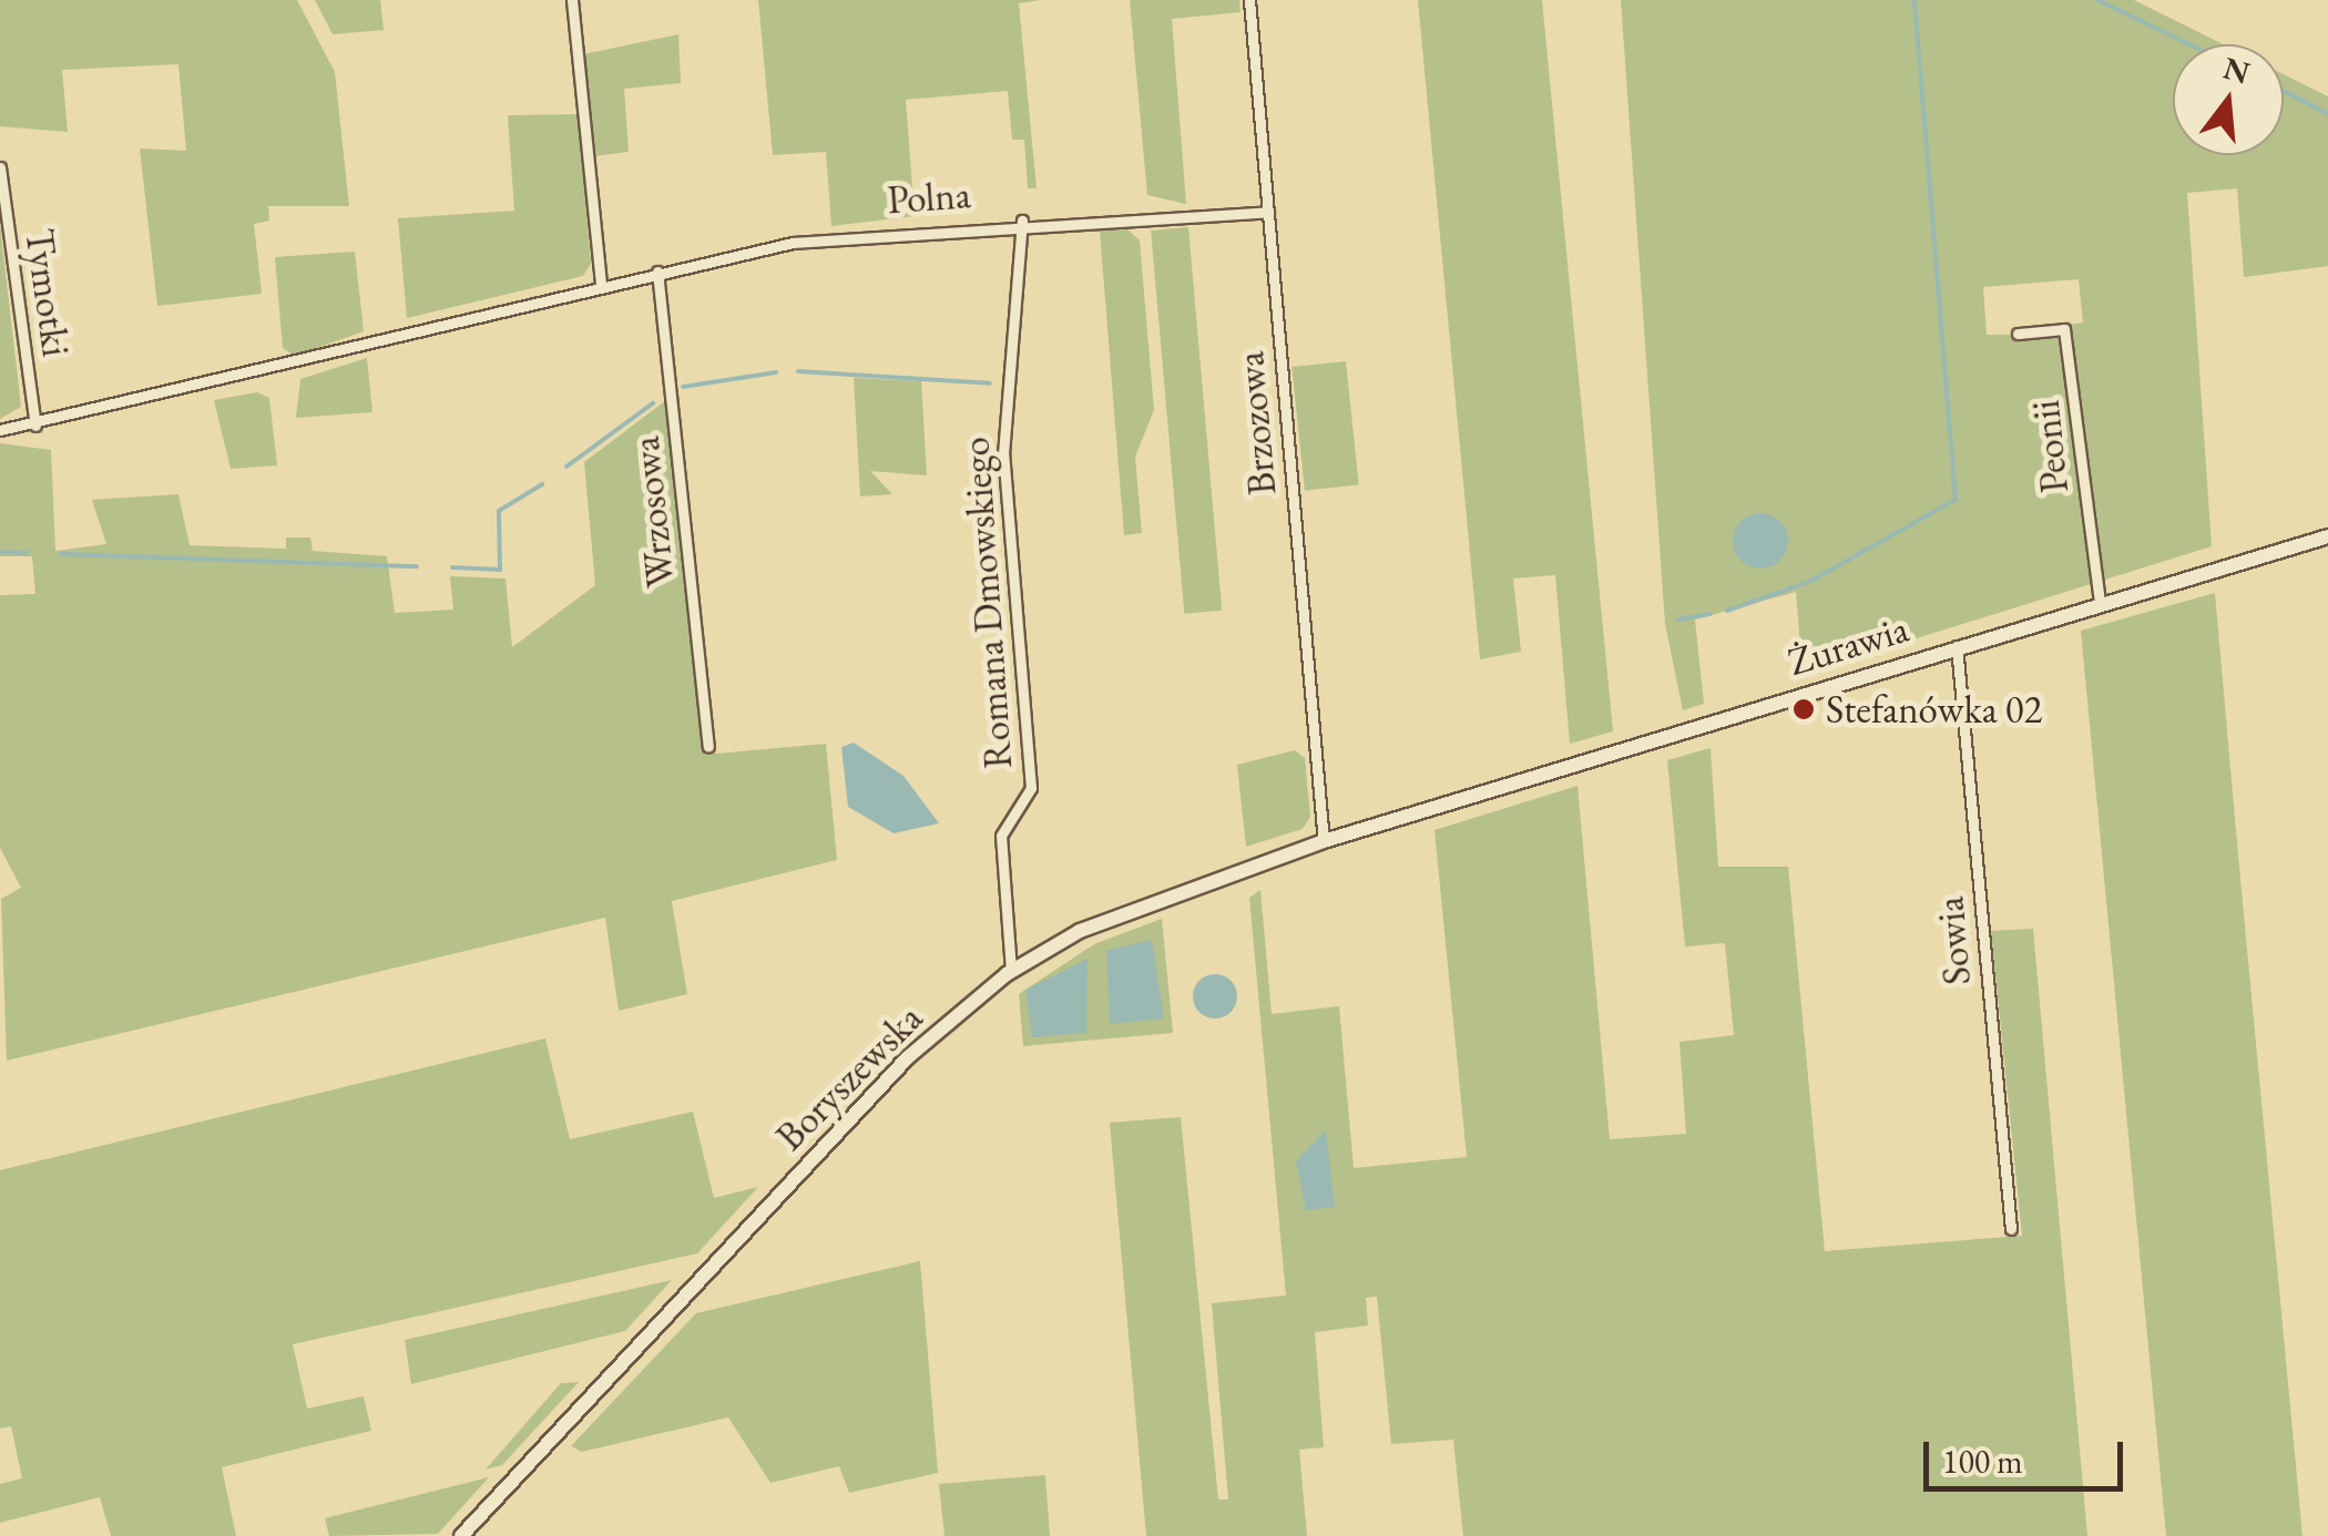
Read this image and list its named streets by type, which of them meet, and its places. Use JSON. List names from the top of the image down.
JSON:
{
  "streets": {
    "main road": ["Żurawia", "Boryszewska"],
    "street": [
      "Polna",
      "Tymotki",
      "Brzozowa",
      "Peonii",
      "Wrzosowa",
      "Romana Dmowskiego",
      "Sowia"
    ]
  },
  "crossings": [
    ["Polna", "Tymotki"],
    ["Polna", "Brzozowa"],
    ["Polna", "Wrzosowa"],
    ["Polna", "Romana Dmowskiego"],
    ["Brzozowa", "Boryszewska"],
    ["Peonii", "Żurawia"],
    ["Romana Dmowskiego", "Boryszewska"],
    ["Żurawia", "Sowia"],
    ["Żurawia", "Boryszewska"]
  ],
  "places": ["Stefanówka 02"],
  "scale_bar": "100 m",
  "north": "top"
}
